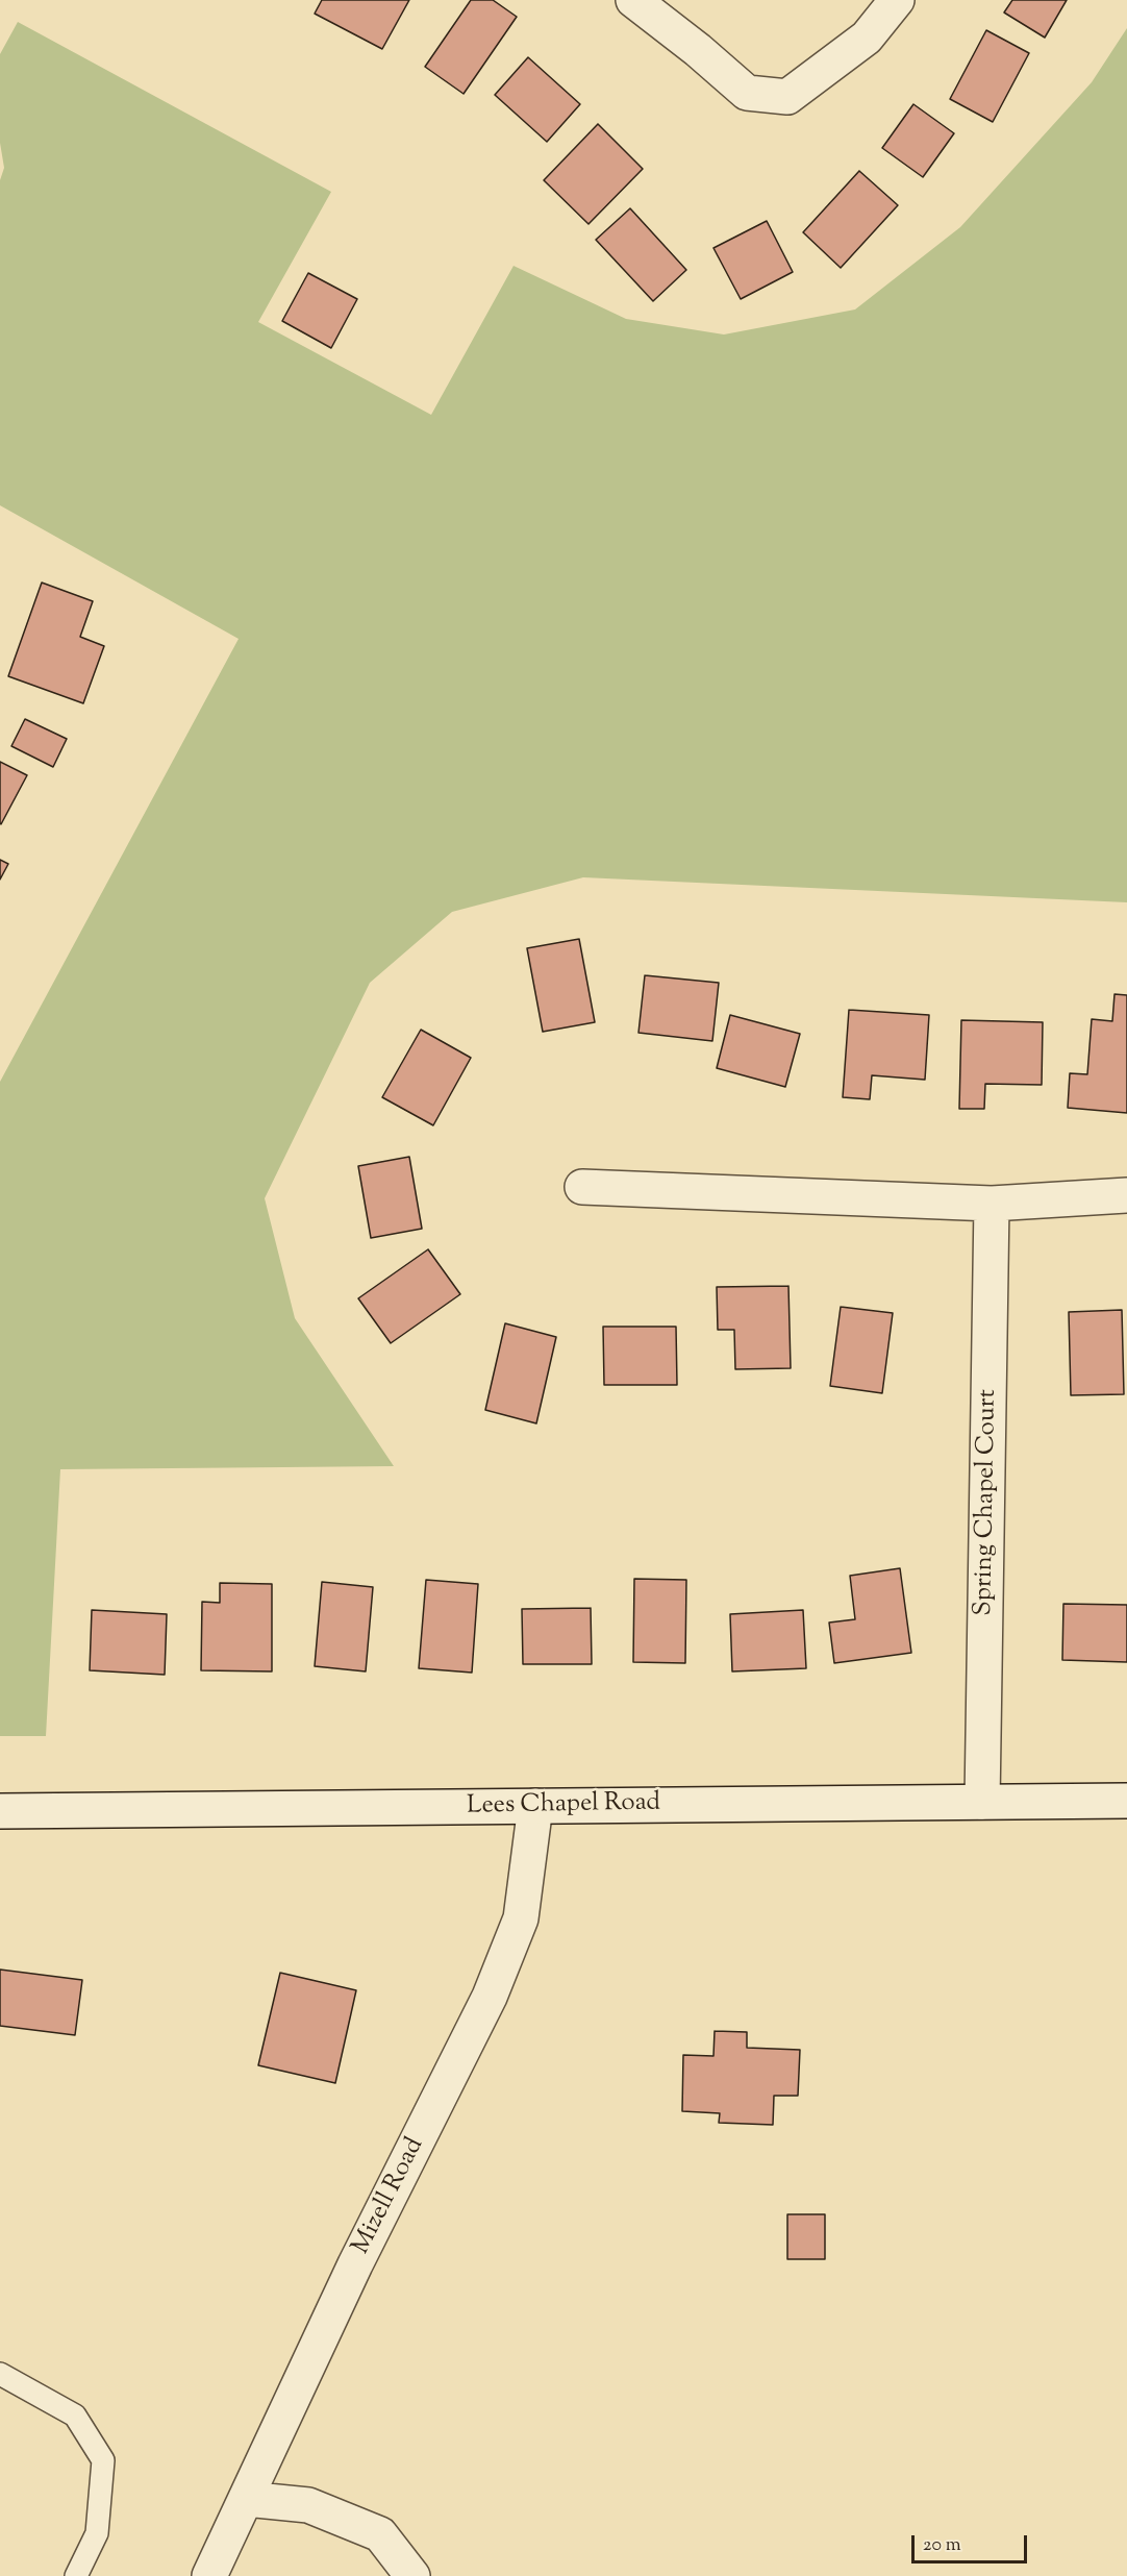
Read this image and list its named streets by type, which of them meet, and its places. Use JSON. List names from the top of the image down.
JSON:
{
  "streets": {
    "street": ["Spring Chapel Court", "Lees Chapel Road", "Mizell Road"]
  },
  "crossings": [
    ["Spring Chapel Court", "Lees Chapel Road"],
    ["Lees Chapel Road", "Mizell Road"]
  ],
  "scale_bar": "20 m"
}
